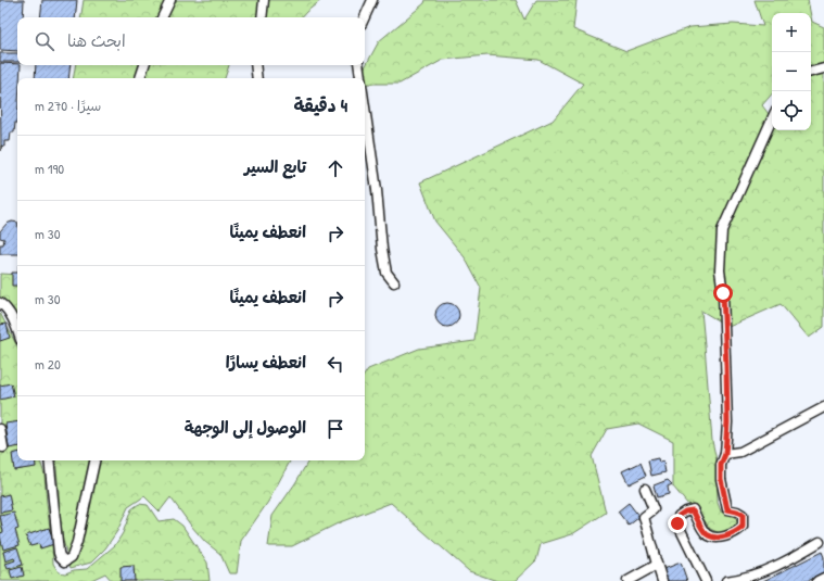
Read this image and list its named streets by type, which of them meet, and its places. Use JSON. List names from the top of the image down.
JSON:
{
  "page": {
    "map_buttons": ["+", "−"],
    "search": "ابحث هنا",
    "heading": ["4 دقيقة", "سيرًا · 270 m"],
    "list": [
      ["تابع السير", "190 m"],
      ["انعطف يمينًا", "30 m"],
      ["انعطف يمينًا", "30 m"],
      ["انعطف يسارًا", "20 m"],
      "الوصول إلى الوجهة"
    ]
  }
}
